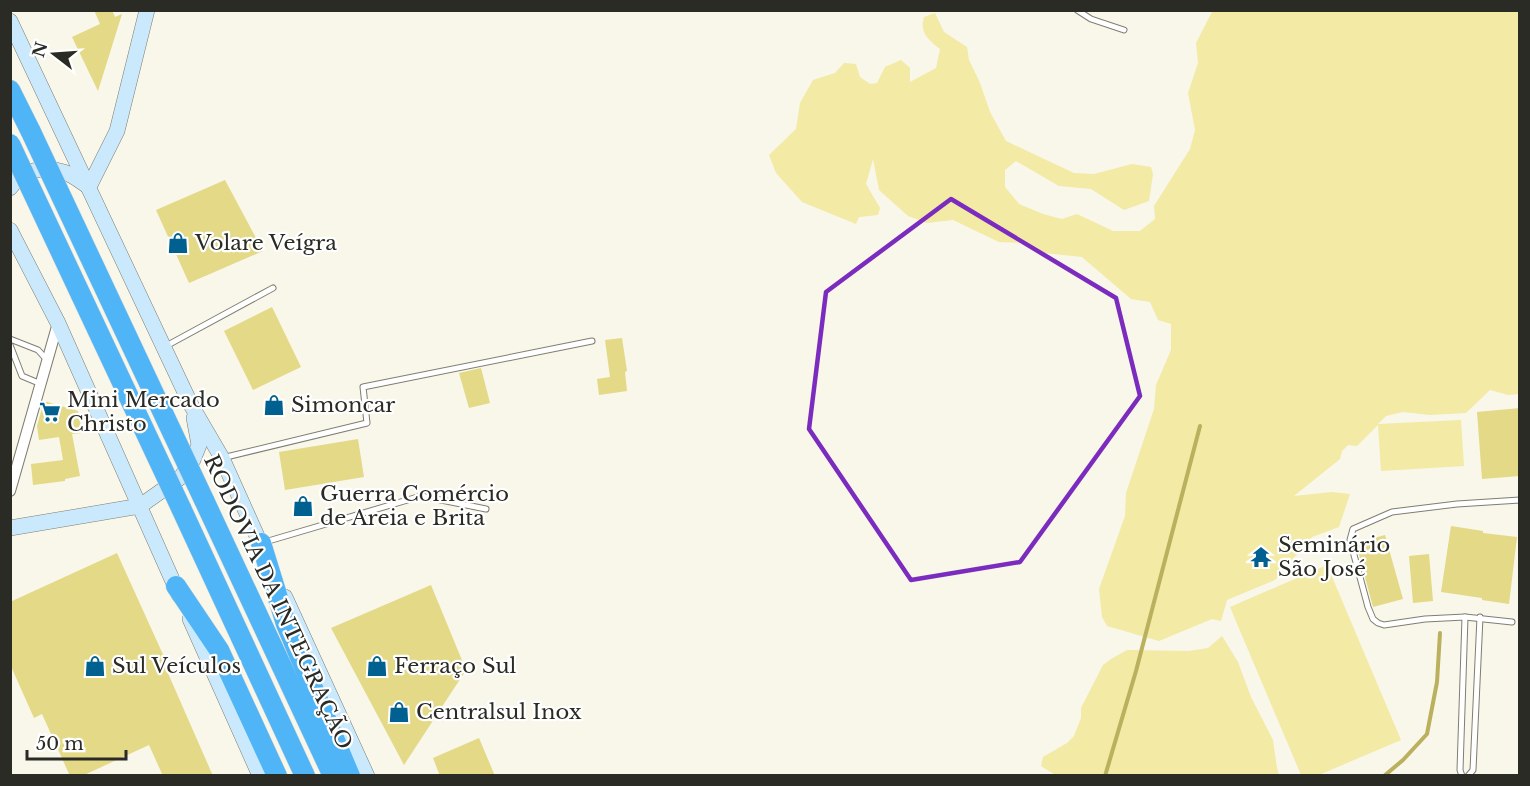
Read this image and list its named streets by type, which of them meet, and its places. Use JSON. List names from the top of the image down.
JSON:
{
  "streets": {
    "highway": ["RODOVIA DA INTEGRAÇÃO"]
  },
  "places": {
    "shop": [
      "Volare Veígra",
      "Simoncar",
      "Guerra Comércio de Areia e Brita",
      "Sul Veículos",
      "Ferraço Sul",
      "Centralsul Inox"
    ],
    "supermarket": ["Mini Mercado Christo"],
    "temple": ["Seminário São José"]
  },
  "scale_bar": "50 m",
  "north": "left"
}
